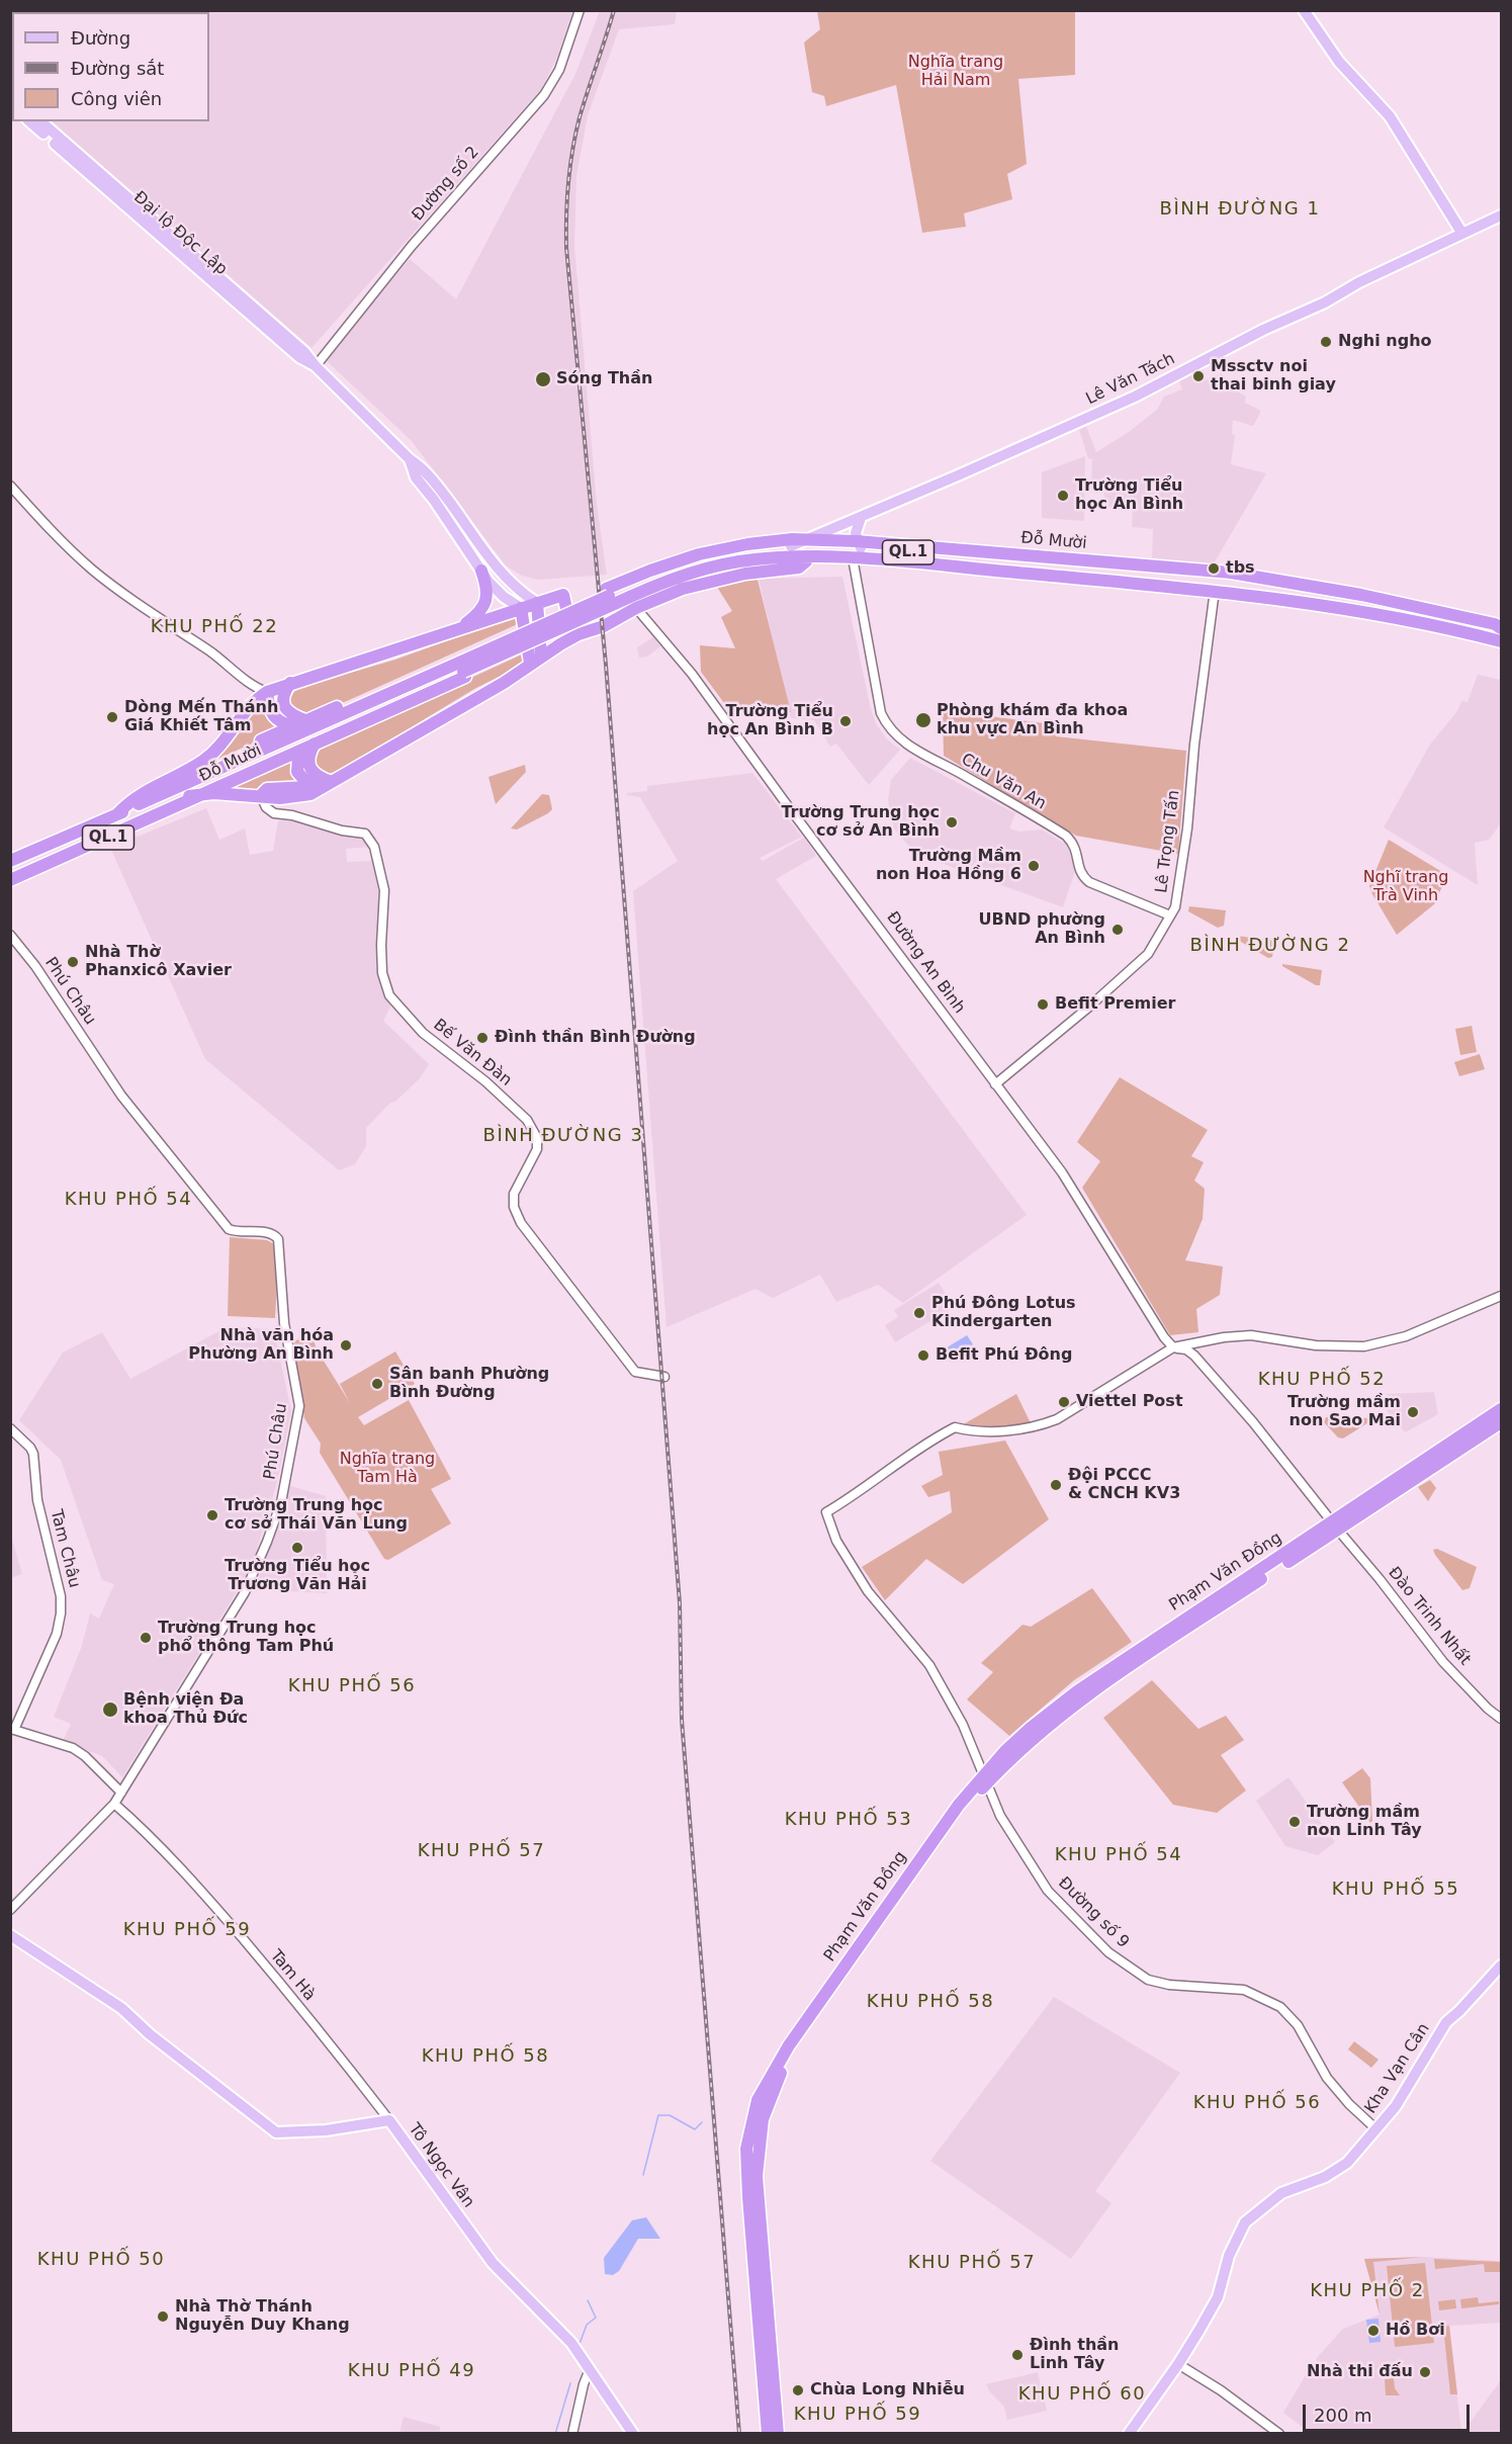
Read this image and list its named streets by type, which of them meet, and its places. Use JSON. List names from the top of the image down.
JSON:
{
  "streets": {
    "highway": ["Đỗ Mười", "QL.1", "Phạm Văn Đồng"],
    "main road": [
      "Đại lộ Độc Lập",
      "Lê Văn Tách",
      "Kha Vạn Cân",
      "Tô Ngọc Vân"
    ],
    "street": [
      "Đường số 2",
      "Chu Văn An",
      "Lê Trọng Tấn",
      "Đường An Bình",
      "Phú Châu",
      "Bế Văn Đàn",
      "Tam Châu",
      "Đào Trinh Nhất",
      "Đường số 9",
      "Tam Hà"
    ]
  },
  "crossings": [
    ["Đường số 2", "Đại lộ Độc Lập"],
    ["Lê Văn Tách", "Đỗ Mười"],
    ["Đỗ Mười", "QL.1"],
    ["Đỗ Mười", "Chu Văn An"],
    ["Đỗ Mười", "Lê Trọng Tấn"],
    ["QL.1", "Chu Văn An"],
    ["QL.1", "Đường An Bình"],
    ["Chu Văn An", "Lê Trọng Tấn"],
    ["Lê Trọng Tấn", "Đường An Bình"],
    ["Đường An Bình", "Đào Trinh Nhất"],
    ["Đường An Bình", "Đường số 9"],
    ["Phú Châu", "Tam Châu"],
    ["Phú Châu", "Tam Hà"],
    ["Phạm Văn Đồng", "Đào Trinh Nhất"],
    ["Phạm Văn Đồng", "Đường số 9"],
    ["Đào Trinh Nhất", "Đường số 9"],
    ["Đường số 9", "Kha Vạn Cân"],
    ["Tam Hà", "Tô Ngọc Vân"]
  ],
  "districts": [
    "BÌNH ĐƯỜNG 1",
    "KHU PHỐ 22",
    "BÌNH ĐƯỜNG 2",
    "BÌNH ĐƯỜNG 3",
    "KHU PHỐ 54",
    "KHU PHỐ 52",
    "KHU PHỐ 56",
    "KHU PHỐ 53",
    "KHU PHỐ 57",
    "KHU PHỐ 54",
    "KHU PHỐ 55",
    "KHU PHỐ 59",
    "KHU PHỐ 58",
    "KHU PHỐ 58",
    "KHU PHỐ 56",
    "KHU PHỐ 50",
    "KHU PHỐ 57",
    "KHU PHỐ 2",
    "KHU PHỐ 49",
    "KHU PHỐ 60",
    "KHU PHỐ 59"
  ],
  "parks": ["Nghĩa trang Hải Nam", "Nghĩ trang Trà Vinh", "Nghĩa trang Tam Hà"],
  "places": [
    "Nghi ngho",
    "Mssctv noi thai binh giay",
    "Sóng Thần",
    "Trường Tiểu học An Bình",
    "tbs",
    "Dòng Mến Thánh Giá Khiết Tâm",
    "Phòng khám đa khoa khu vực An Bình",
    "Trường Tiểu học An Bình B",
    "Trường Trung học cơ sở An Bình",
    "Trường Mầm non Hoa Hồng 6",
    "UBND phường An Bình",
    "Nhà Thờ Phanxicô Xavier",
    "Befit Premier",
    "Đình thần Bình Đường",
    "Phú Đông Lotus Kindergarten",
    "Nhà văn hóa Phường An Bình",
    "Befit Phú Đông",
    "Sân banh Phường Bình Đường",
    "Viettel Post",
    "Trường mầm non Sao Mai",
    "Đội PCCC & CNCH KV3",
    "Trường Trung học cơ sở Thái Văn Lung",
    "Trường Tiểu học Trương Văn Hải",
    "Trường Trung học phổ thông Tam Phú",
    "Bệnh viện Đa khoa Thủ Đức",
    "Trường mầm non Linh Tây",
    "Nhà Thờ Thánh Nguyễn Duy Khang",
    "Hồ Bơi",
    "Đình thần Linh Tây",
    "Nhà thi đấu",
    "Chùa Long Nhiễu"
  ],
  "legend": ["Đường", "Đường sắt", "Công viên"],
  "scale_bar": "200 m"
}
